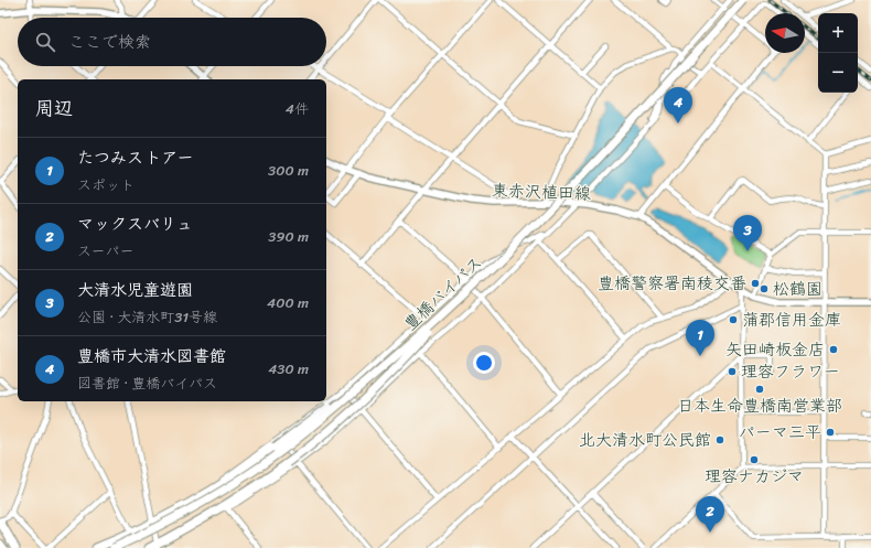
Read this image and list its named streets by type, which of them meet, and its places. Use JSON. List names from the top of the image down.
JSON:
{
  "streets": {
    "highway": ["豊橋バイパス"],
    "main road": ["東赤沢植田線"]
  },
  "places": [
    "豊橋警察署南稜交番",
    "松鶴園",
    "蒲郡信用金庫",
    "矢田崎板金店",
    "理容フラワー",
    "日本生命豊橋南営業部",
    "パーマ三平",
    "北大清水町公民館",
    "理容ナカジマ"
  ],
  "north": "left",
  "page": {
    "map_buttons": ["+", "−"],
    "search": "ここで検索",
    "heading": ["周辺", "4件"],
    "pins": [
      "4",
      "3",
      "1",
      "2"
    ],
    "list": [
      {
        "mark": "1",
        "name": "たつみストアー",
        "note": "スポット",
        "value": "300 m"
      },
      {
        "mark": "2",
        "name": "マックスバリュ",
        "note": "スーパー",
        "value": "390 m"
      },
      {
        "mark": "3",
        "name": "大清水児童遊園",
        "note": "公園 · 大清水町31号線",
        "value": "400 m"
      },
      {
        "mark": "4",
        "name": "豊橋市大清水図書館",
        "note": "図書館 · 豊橋バイパス",
        "value": "430 m"
      }
    ]
  }
}
